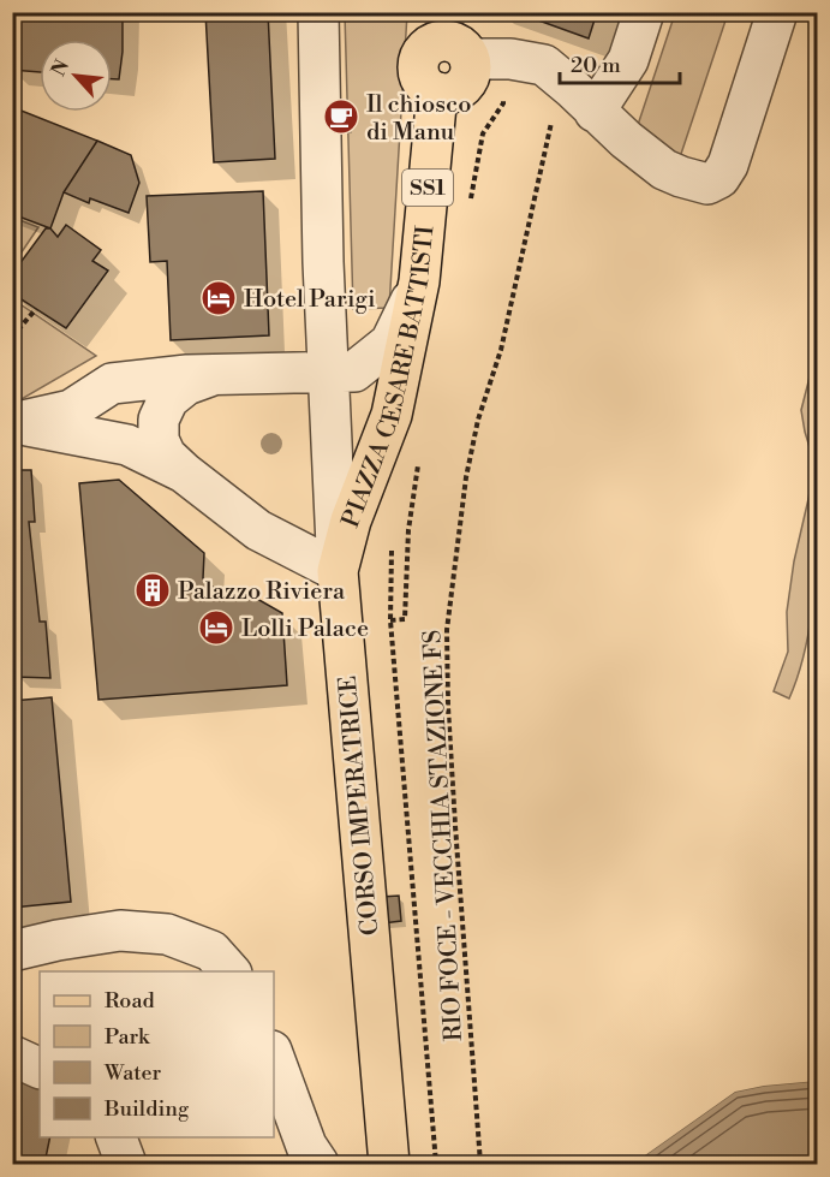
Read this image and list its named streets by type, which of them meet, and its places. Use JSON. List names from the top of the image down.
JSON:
{
  "streets": {
    "main road": ["SS1", "PIAZZA CESARE BATTISTI", "CORSO IMPERATRICE"],
    "path": ["RIO FOCE - VECCHIA STAZIONE FS"]
  },
  "crossings": [
    ["PIAZZA CESARE BATTISTI", "CORSO IMPERATRICE"]
  ],
  "places": {
    "cafe": ["Il chiosco di Manu"],
    "hotel": ["Hotel Parigi", "Lolli Palace"],
    "building": ["Palazzo Riviera"]
  },
  "legend": [
    "Road",
    "Park",
    "Water",
    "Building"
  ],
  "scale_bar": "20 m",
  "north": "top left"
}
